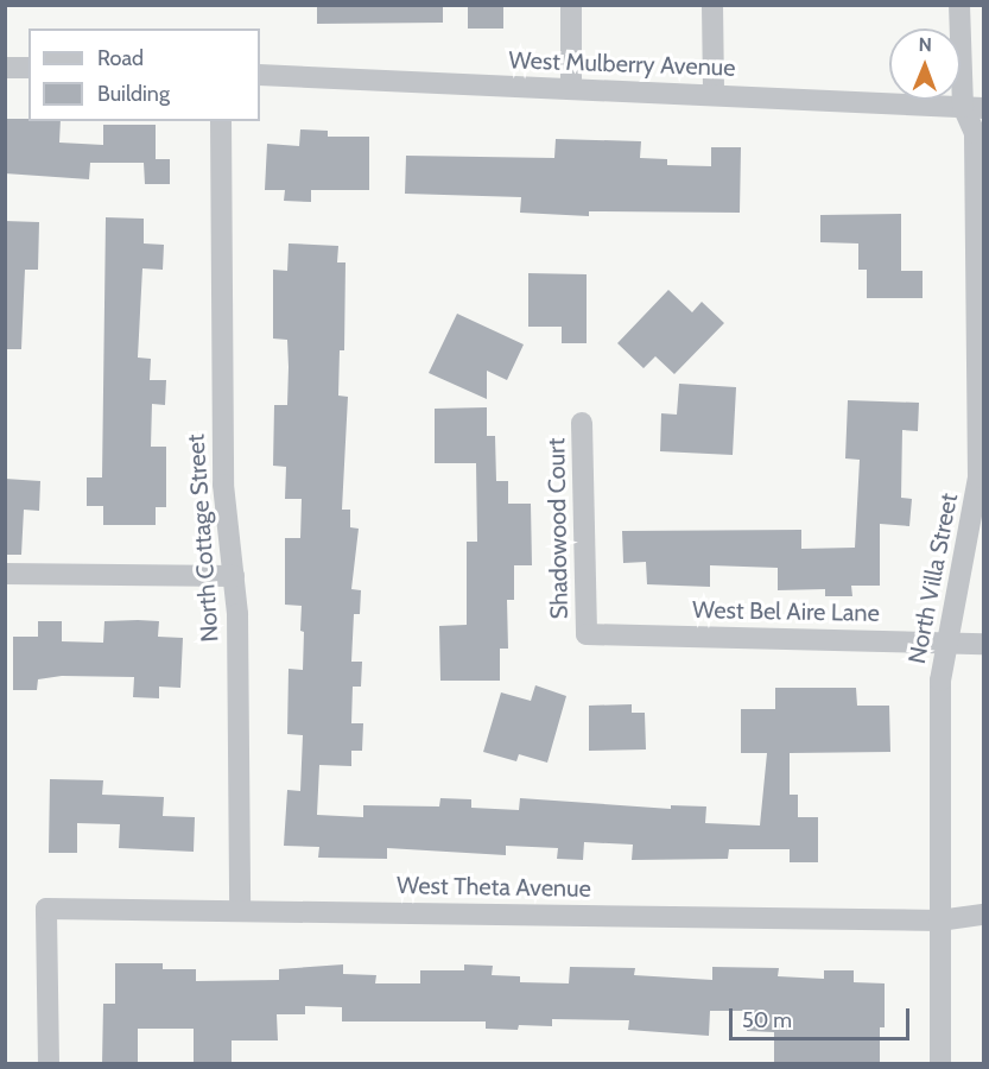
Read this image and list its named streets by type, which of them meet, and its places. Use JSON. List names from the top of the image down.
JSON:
{
  "streets": {
    "street": [
      "West Mulberry Avenue",
      "Shadowood Court",
      "North Cottage Street",
      "North Villa Street",
      "West Bel Aire Lane",
      "West Theta Avenue"
    ]
  },
  "crossings": [
    ["West Mulberry Avenue", "North Villa Street"],
    ["Shadowood Court", "West Bel Aire Lane"],
    ["North Cottage Street", "West Theta Avenue"],
    ["North Villa Street", "West Bel Aire Lane"],
    ["North Villa Street", "West Theta Avenue"]
  ],
  "legend": ["Road", "Building"],
  "scale_bar": "50 m",
  "north": "top"
}
